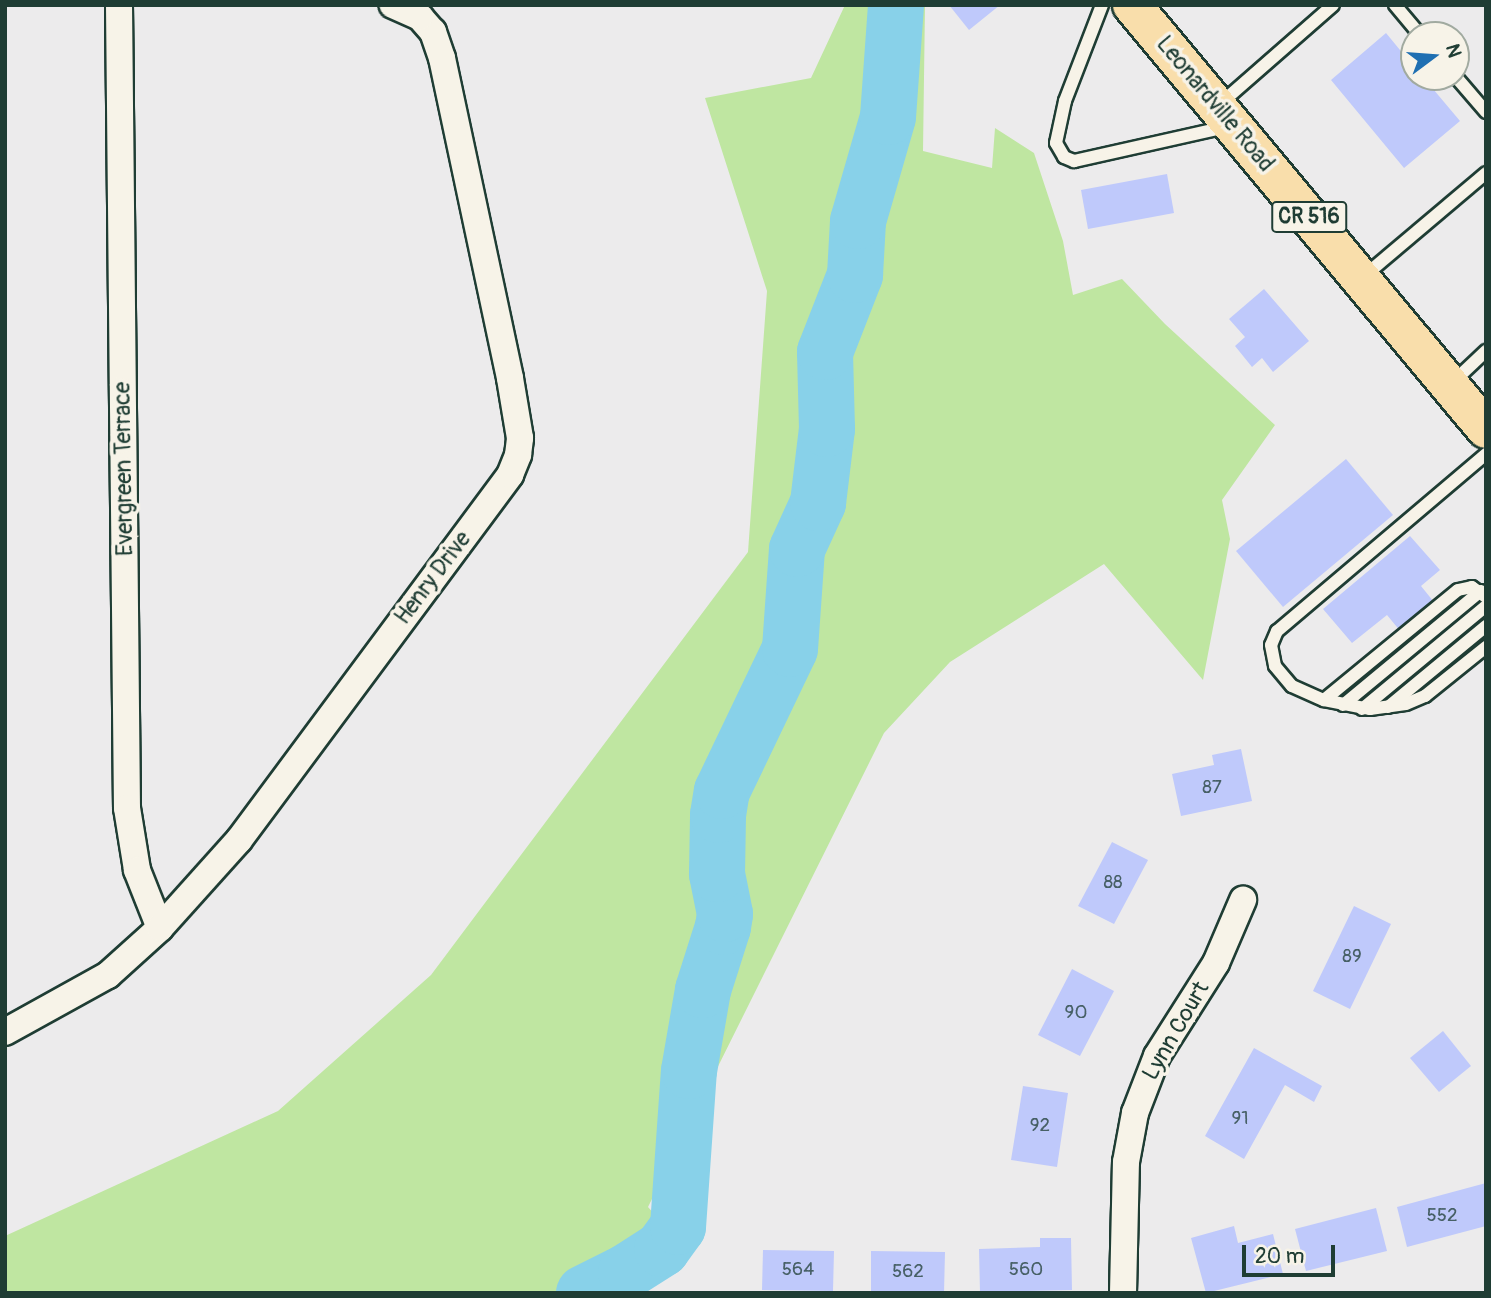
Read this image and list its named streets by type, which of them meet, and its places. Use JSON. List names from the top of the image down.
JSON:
{
  "streets": {
    "main road": ["Leonardville Road", "CR 516"],
    "street": ["Evergreen Terrace", "Henry Drive", "Lynn Court"]
  },
  "crossings": [
    ["Evergreen Terrace", "Henry Drive"]
  ],
  "house_numbers": [
    "87",
    "88",
    "89",
    "90",
    "91",
    "92",
    "552",
    "564",
    "560",
    "562"
  ],
  "scale_bar": "20 m",
  "north": "right"
}
